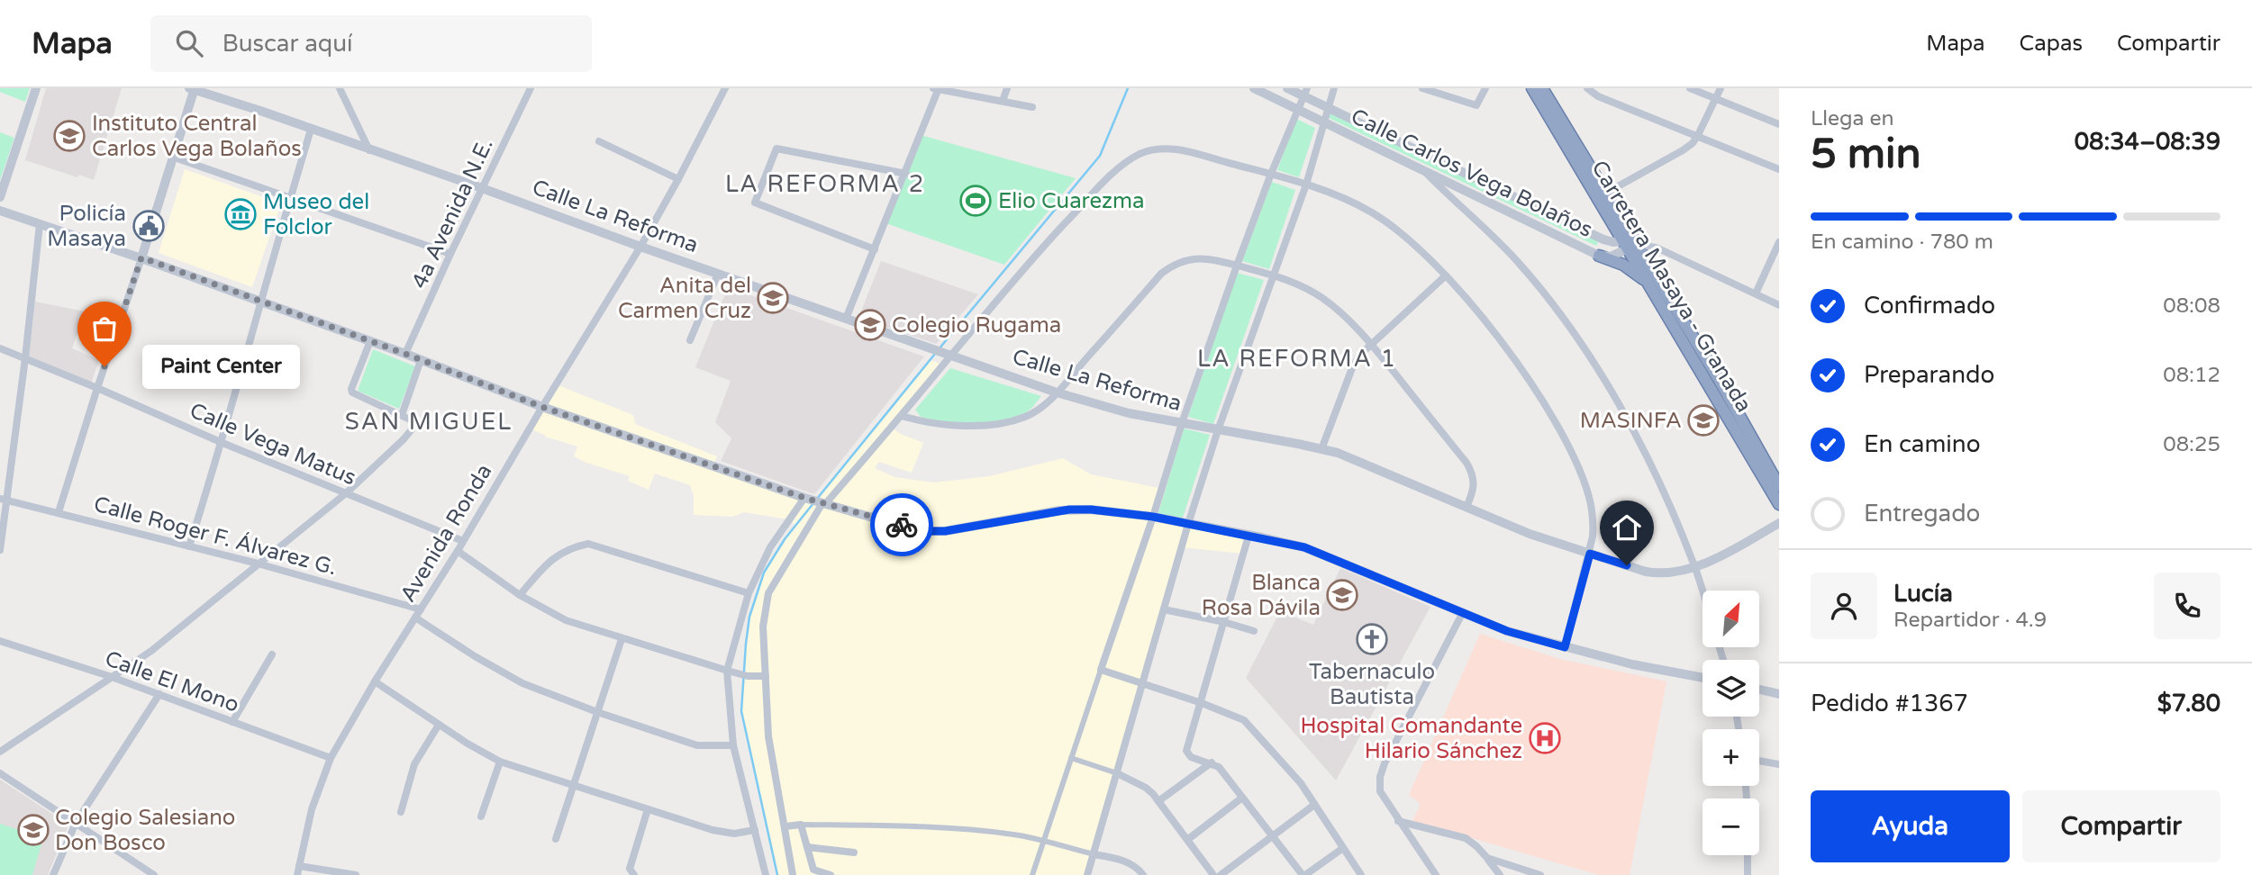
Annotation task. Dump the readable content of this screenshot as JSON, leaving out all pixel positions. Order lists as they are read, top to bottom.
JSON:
{
  "streets": {
    "highway": ["Carretera Masaya - Granada"],
    "street": [
      "Calle Carlos Vega Bolaños",
      "4a Avenida N.E.",
      "Calle La Reforma",
      "Calle Vega Matus",
      "Avenida Ronda",
      "Calle Roger F. Álvarez G.",
      "Calle El Mono"
    ]
  },
  "crossings": [
    ["Calle Carlos Vega Bolaños", "Carretera Masaya - Granada"],
    ["4a Avenida N.E.", "Calle La Reforma"],
    ["Calle La Reforma", "Avenida Ronda"],
    ["Calle Vega Matus", "Avenida Ronda"],
    ["Avenida Ronda", "Calle Roger F. Álvarez G."],
    ["Avenida Ronda", "Calle El Mono"]
  ],
  "districts": ["LA REFORMA 2", "LA REFORMA 1", "SAN MIGUEL"],
  "places": {
    "school or university": [
      "Instituto Central Carlos Vega Bolaños",
      "Anita del Carmen Cruz",
      "Colegio Rugama",
      "MASINFA",
      "Blanca Rosa Dávila",
      "Colegio Salesiano Don Bosco"
    ],
    "sports": ["Elio Cuarezma"],
    "museum": ["Museo del Folclor"],
    "public building": ["Policía Masaya"],
    "other": ["Paint Center"],
    "church": ["Tabernaculo Bautista"],
    "hospital": ["Hospital Comandante Hilario Sánchez"]
  },
  "north": "top right",
  "page": {
    "header": "Mapa",
    "search": "Buscar aquí",
    "nav": ["Mapa", "Capas", "Compartir"],
    "heading": ["5 min", "Llega en", "08:34–08:39"],
    "panel": [
      "Lucía",
      "Repartidor · 4.9",
      "Pedido #1367",
      "$7.80"
    ],
    "bar": "En camino · 780 m",
    "list": [
      ["Confirmado", "08:08"],
      ["Preparando", "08:12"],
      ["En camino", "08:25"],
      "Entregado"
    ],
    "bubble": "Paint Center",
    "map_buttons": ["+", "−"],
    "buttons": ["Ayuda", "Compartir"]
  }
}
